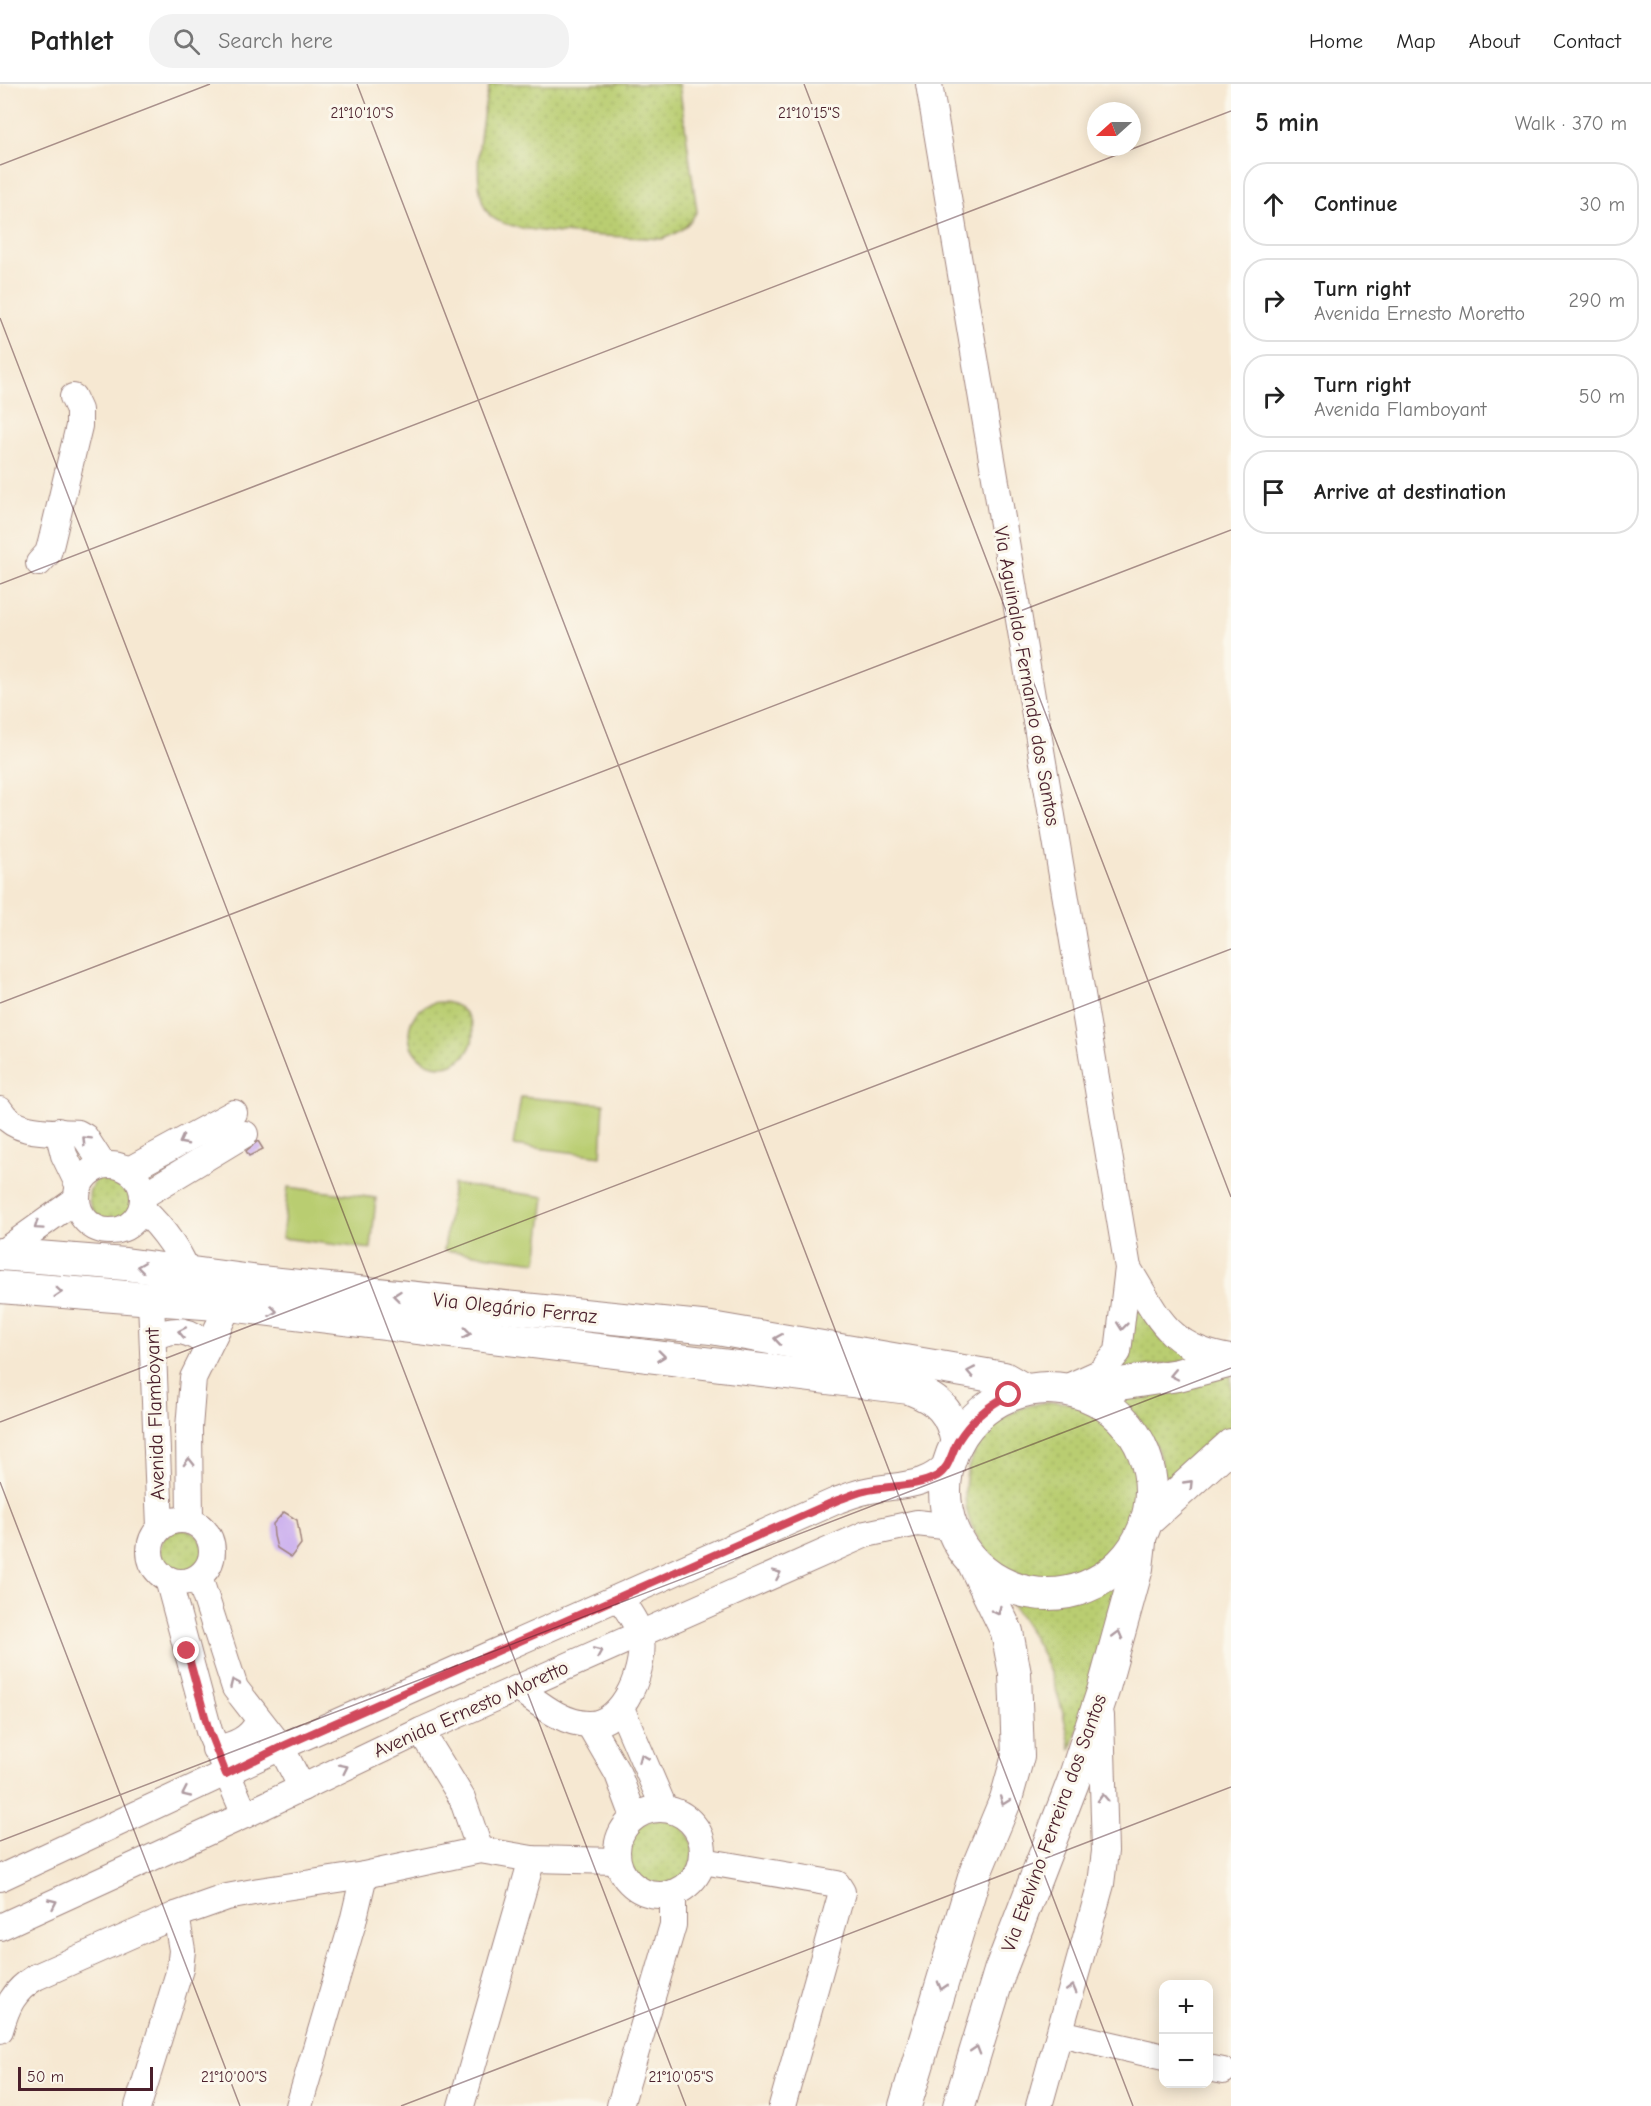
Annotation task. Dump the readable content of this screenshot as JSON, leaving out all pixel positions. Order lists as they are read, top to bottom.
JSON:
{
  "streets": {
    "main road": ["Via Olegário Ferraz", "Via Etelvino Ferreira dos Santos"],
    "street": ["Via Aguinaldo Fernando dos Santos", "Avenida Flamboyant", "Avenida Ernesto Moretto"]
  },
  "crossings": [
    ["Via Aguinaldo Fernando dos Santos", "Via Olegário Ferraz"],
    ["Via Aguinaldo Fernando dos Santos", "Avenida Ernesto Moretto"],
    ["Via Aguinaldo Fernando dos Santos", "Via Etelvino Ferreira dos Santos"],
    ["Via Olegário Ferraz", "Avenida Flamboyant"],
    ["Via Olegário Ferraz", "Avenida Ernesto Moretto"],
    ["Via Olegário Ferraz", "Via Etelvino Ferreira dos Santos"],
    ["Avenida Ernesto Moretto", "Via Etelvino Ferreira dos Santos"]
  ],
  "scale_bar": "50 m",
  "north": "left",
  "page": {
    "header": "Pathlet",
    "search": "Search here",
    "nav": [
      "Home",
      "Map",
      "About",
      "Contact"
    ],
    "heading": ["5 min", "Walk · 370 m"],
    "list": [
      ["Continue", "30 m"],
      ["Turn right", "Avenida Ernesto Moretto", "290 m"],
      ["Turn right", "Avenida Flamboyant", "50 m"],
      "Arrive at destination"
    ],
    "map_buttons": ["+", "−"],
    "scale": "50 m"
  },
  "coordinates": [
    "21°10'10\"S",
    "21°10'15\"S",
    "21°10'00\"S",
    "21°10'05\"S"
  ]
}
